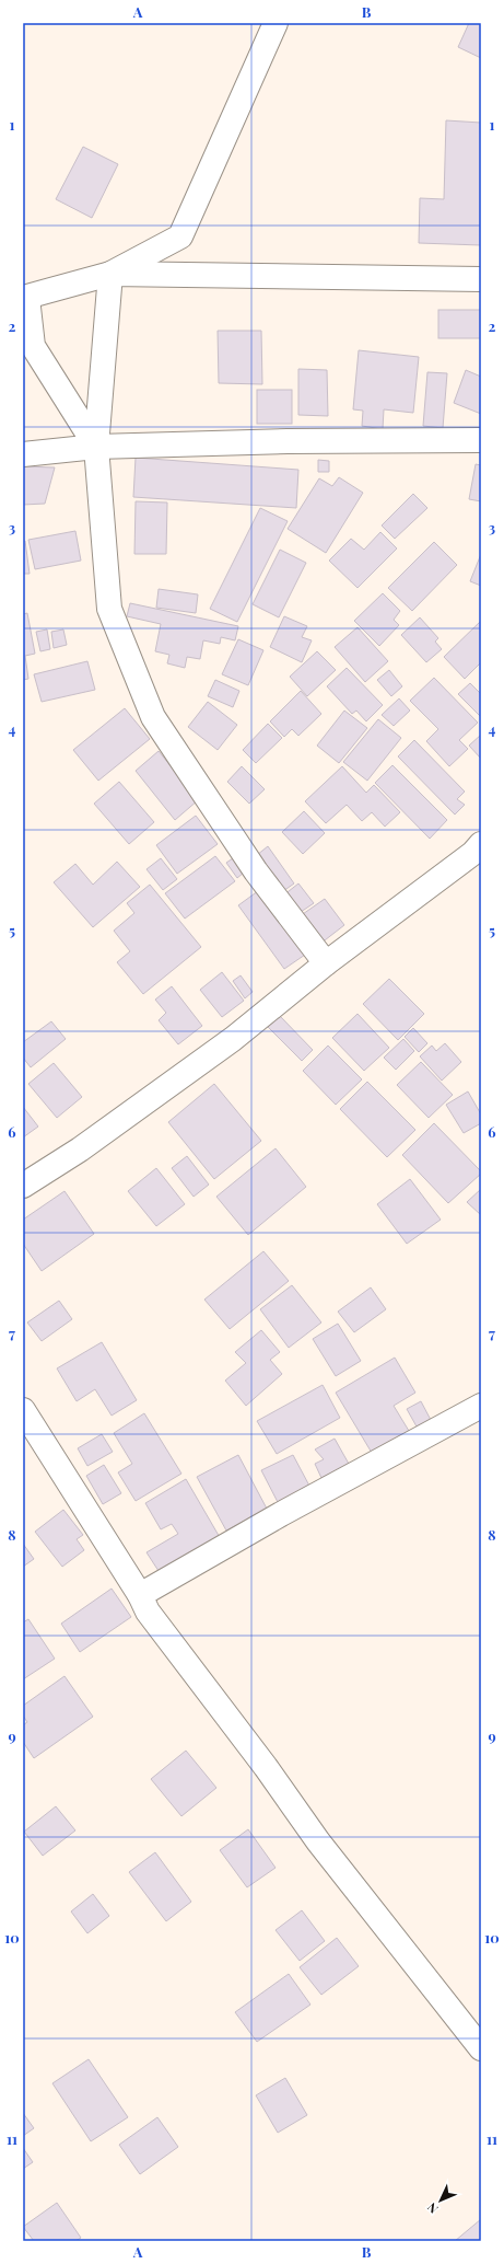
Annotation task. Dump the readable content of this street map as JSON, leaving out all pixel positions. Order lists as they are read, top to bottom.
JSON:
{
  "north": "bottom left",
  "grid": {
    "columns": ["A", "B"],
    "rows": [
      "1",
      "2",
      "3",
      "4",
      "5",
      "6",
      "7",
      "8",
      "9",
      "10",
      "11"
    ]
  }
}
